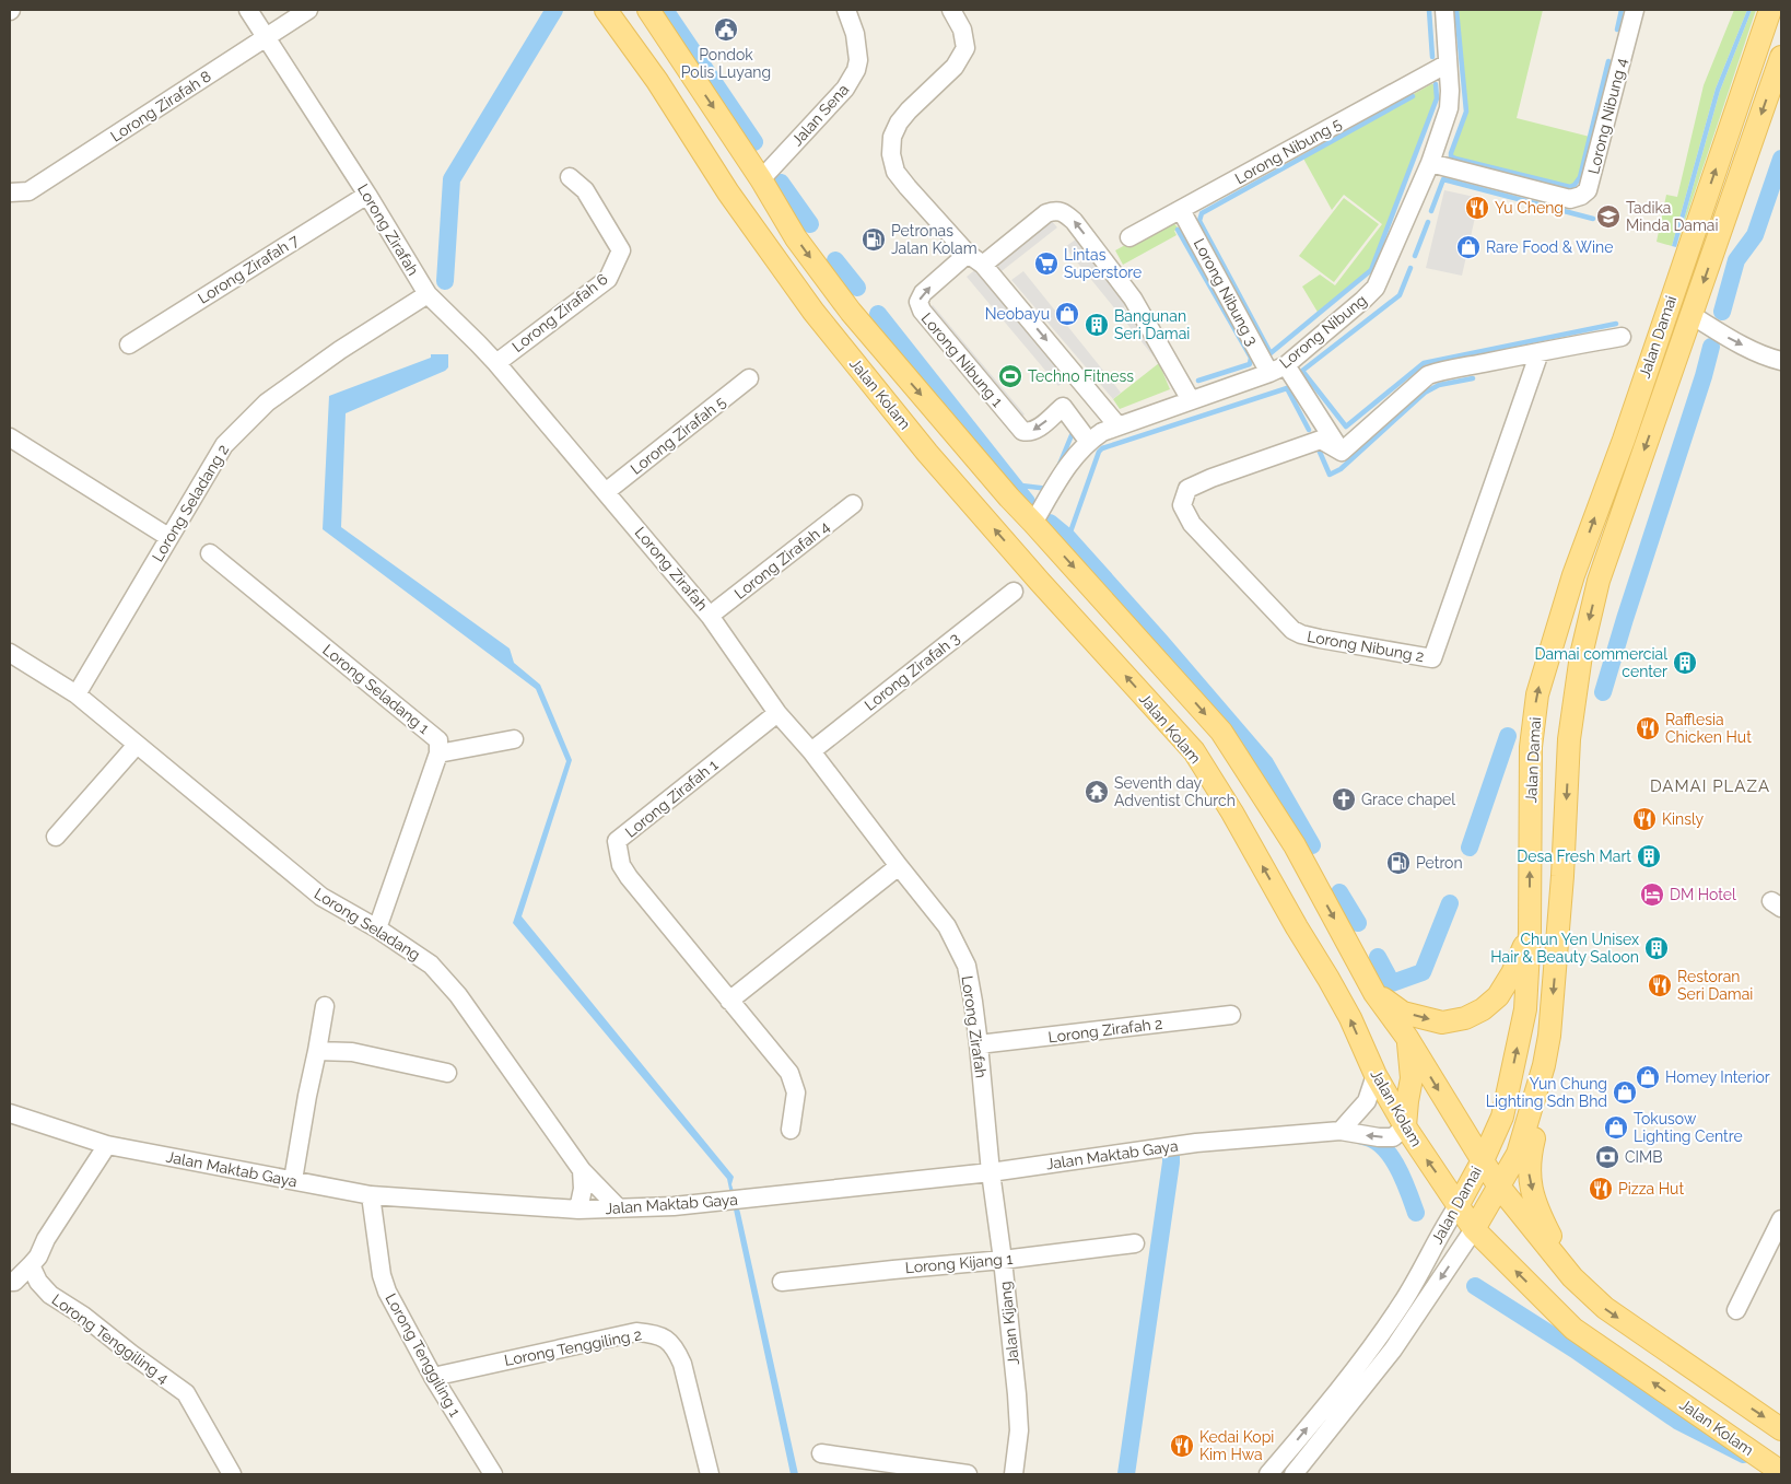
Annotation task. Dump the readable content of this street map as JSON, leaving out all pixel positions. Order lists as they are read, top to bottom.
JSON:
{
  "streets": {
    "main road": ["Jalan Damai", "Jalan Kolam"],
    "street": [
      "Lorong Zirafah 8",
      "Jalan Sena",
      "Lorong Nibung 4",
      "Lorong Nibung 5",
      "Lorong Zirafah",
      "Lorong Zirafah 7",
      "Lorong Nibung 3",
      "Lorong Zirafah 6",
      "Lorong Nibung",
      "Lorong Nibung 1",
      "Lorong Zirafah 5",
      "Lorong Seladang 2",
      "Lorong Zirafah 4",
      "Lorong Nibung 2",
      "Lorong Zirafah 3",
      "Lorong Seladang 1",
      "Lorong Zirafah 1",
      "Lorong Seladang",
      "Lorong Zirafah 2",
      "Jalan Maktab Gaya",
      "Lorong Kijang 1",
      "Jalan Kijang",
      "Lorong Tenggiling 4",
      "Lorong Tenggiling 2",
      "Lorong Tenggiling 1"
    ]
  },
  "crossings": [
    ["Lorong Zirafah 8", "Lorong Zirafah"],
    ["Jalan Sena", "Jalan Kolam"],
    ["Lorong Nibung 4", "Lorong Nibung"],
    ["Lorong Nibung 5", "Lorong Nibung 3"],
    ["Lorong Nibung 5", "Lorong Nibung"],
    ["Lorong Zirafah", "Lorong Zirafah 7"],
    ["Lorong Zirafah", "Lorong Zirafah 6"],
    ["Lorong Zirafah", "Lorong Zirafah 5"],
    ["Lorong Zirafah", "Lorong Seladang 2"],
    ["Lorong Zirafah", "Lorong Zirafah 4"],
    ["Lorong Zirafah", "Lorong Zirafah 3"],
    ["Lorong Zirafah", "Lorong Zirafah 1"],
    ["Lorong Zirafah", "Lorong Zirafah 2"],
    ["Lorong Zirafah", "Jalan Maktab Gaya"],
    ["Lorong Zirafah", "Jalan Kijang"],
    ["Lorong Nibung 3", "Lorong Nibung"],
    ["Lorong Nibung", "Jalan Kolam"],
    ["Jalan Damai", "Jalan Kolam"],
    ["Jalan Kolam", "Jalan Maktab Gaya"],
    ["Lorong Seladang 2", "Lorong Seladang"],
    ["Lorong Seladang", "Jalan Maktab Gaya"],
    ["Jalan Maktab Gaya", "Jalan Kijang"],
    ["Jalan Maktab Gaya", "Lorong Tenggiling 1"],
    ["Lorong Kijang 1", "Jalan Kijang"],
    ["Lorong Tenggiling 2", "Lorong Tenggiling 1"]
  ],
  "districts": ["DAMAI PLAZA"],
  "places": {
    "public building": ["Pondok Polis Luyang"],
    "restaurant": [
      "Yu Cheng",
      "Rafflesia Chicken Hut",
      "Kinsly",
      "Restoran Seri Damai",
      "Pizza Hut",
      "Kedai Kopi Kim Hwa"
    ],
    "school or university": ["Tadika Minda Damai"],
    "fuel station": ["Petronas Jalan Kolam", "Petron"],
    "shop": [
      "Rare Food & Wine",
      "Neobayu",
      "Homey Interior",
      "Yun Chung Lighting Sdn Bhd",
      "Tokusow Lighting Centre"
    ],
    "supermarket": ["Lintas Superstore"],
    "building": [
      "Bangunan Seri Damai",
      "Damai commercial center",
      "Desa Fresh Mart",
      "Chun Yen Unisex Hair & Beauty Saloon"
    ],
    "sports": ["Techno Fitness"],
    "temple": ["Seventh day Adventist Church"],
    "church": ["Grace chapel"],
    "hotel": ["DM Hotel"],
    "bank": ["CIMB"]
  }
}
